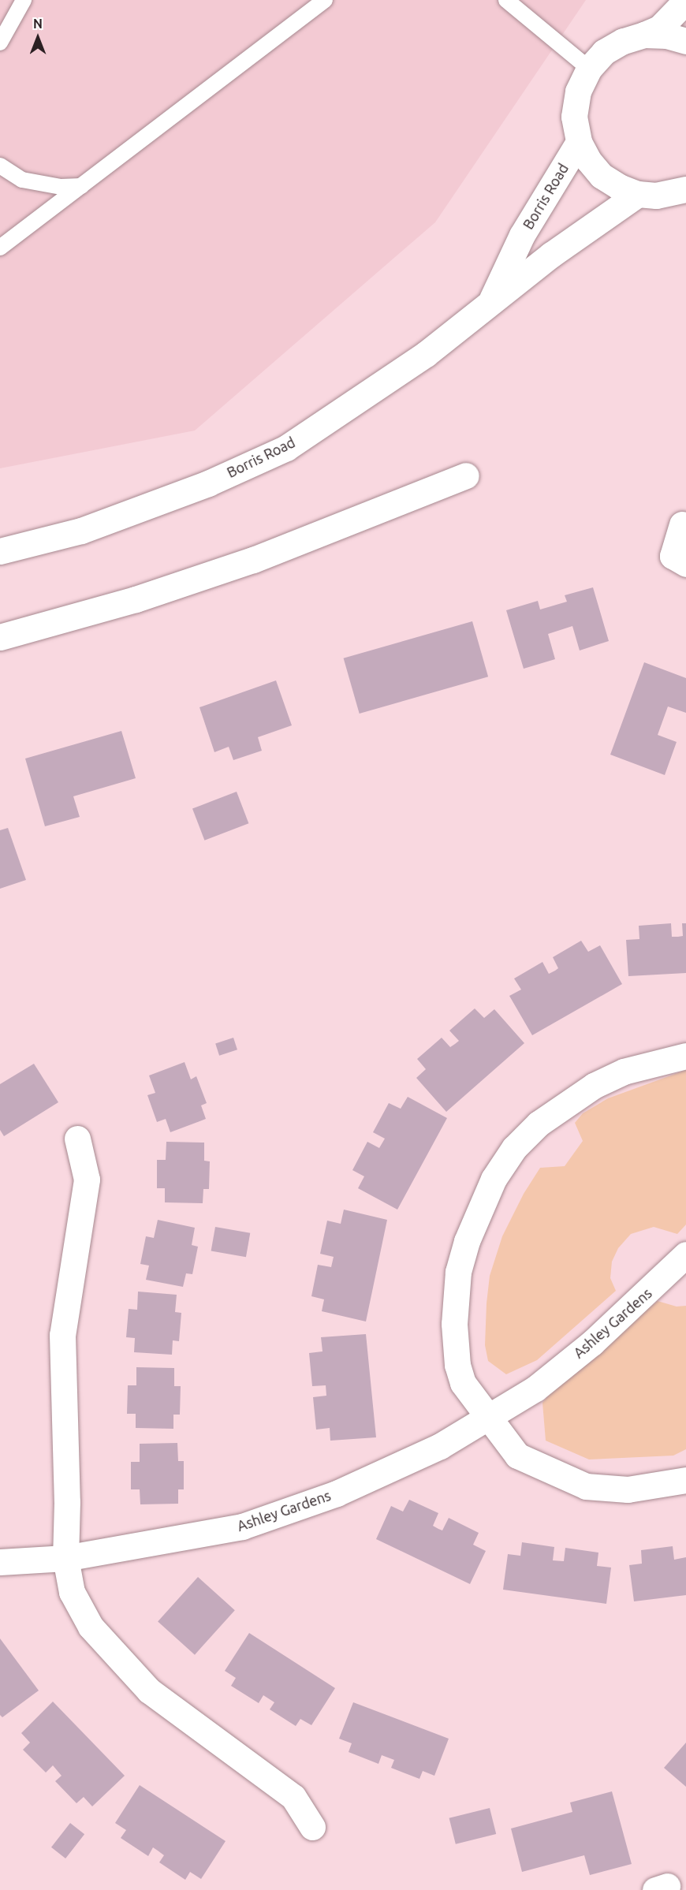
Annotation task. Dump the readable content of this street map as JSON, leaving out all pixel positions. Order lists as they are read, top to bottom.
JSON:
{
  "streets": {
    "street": ["Borris Road", "Ashley Gardens"]
  },
  "north": "top"
}
